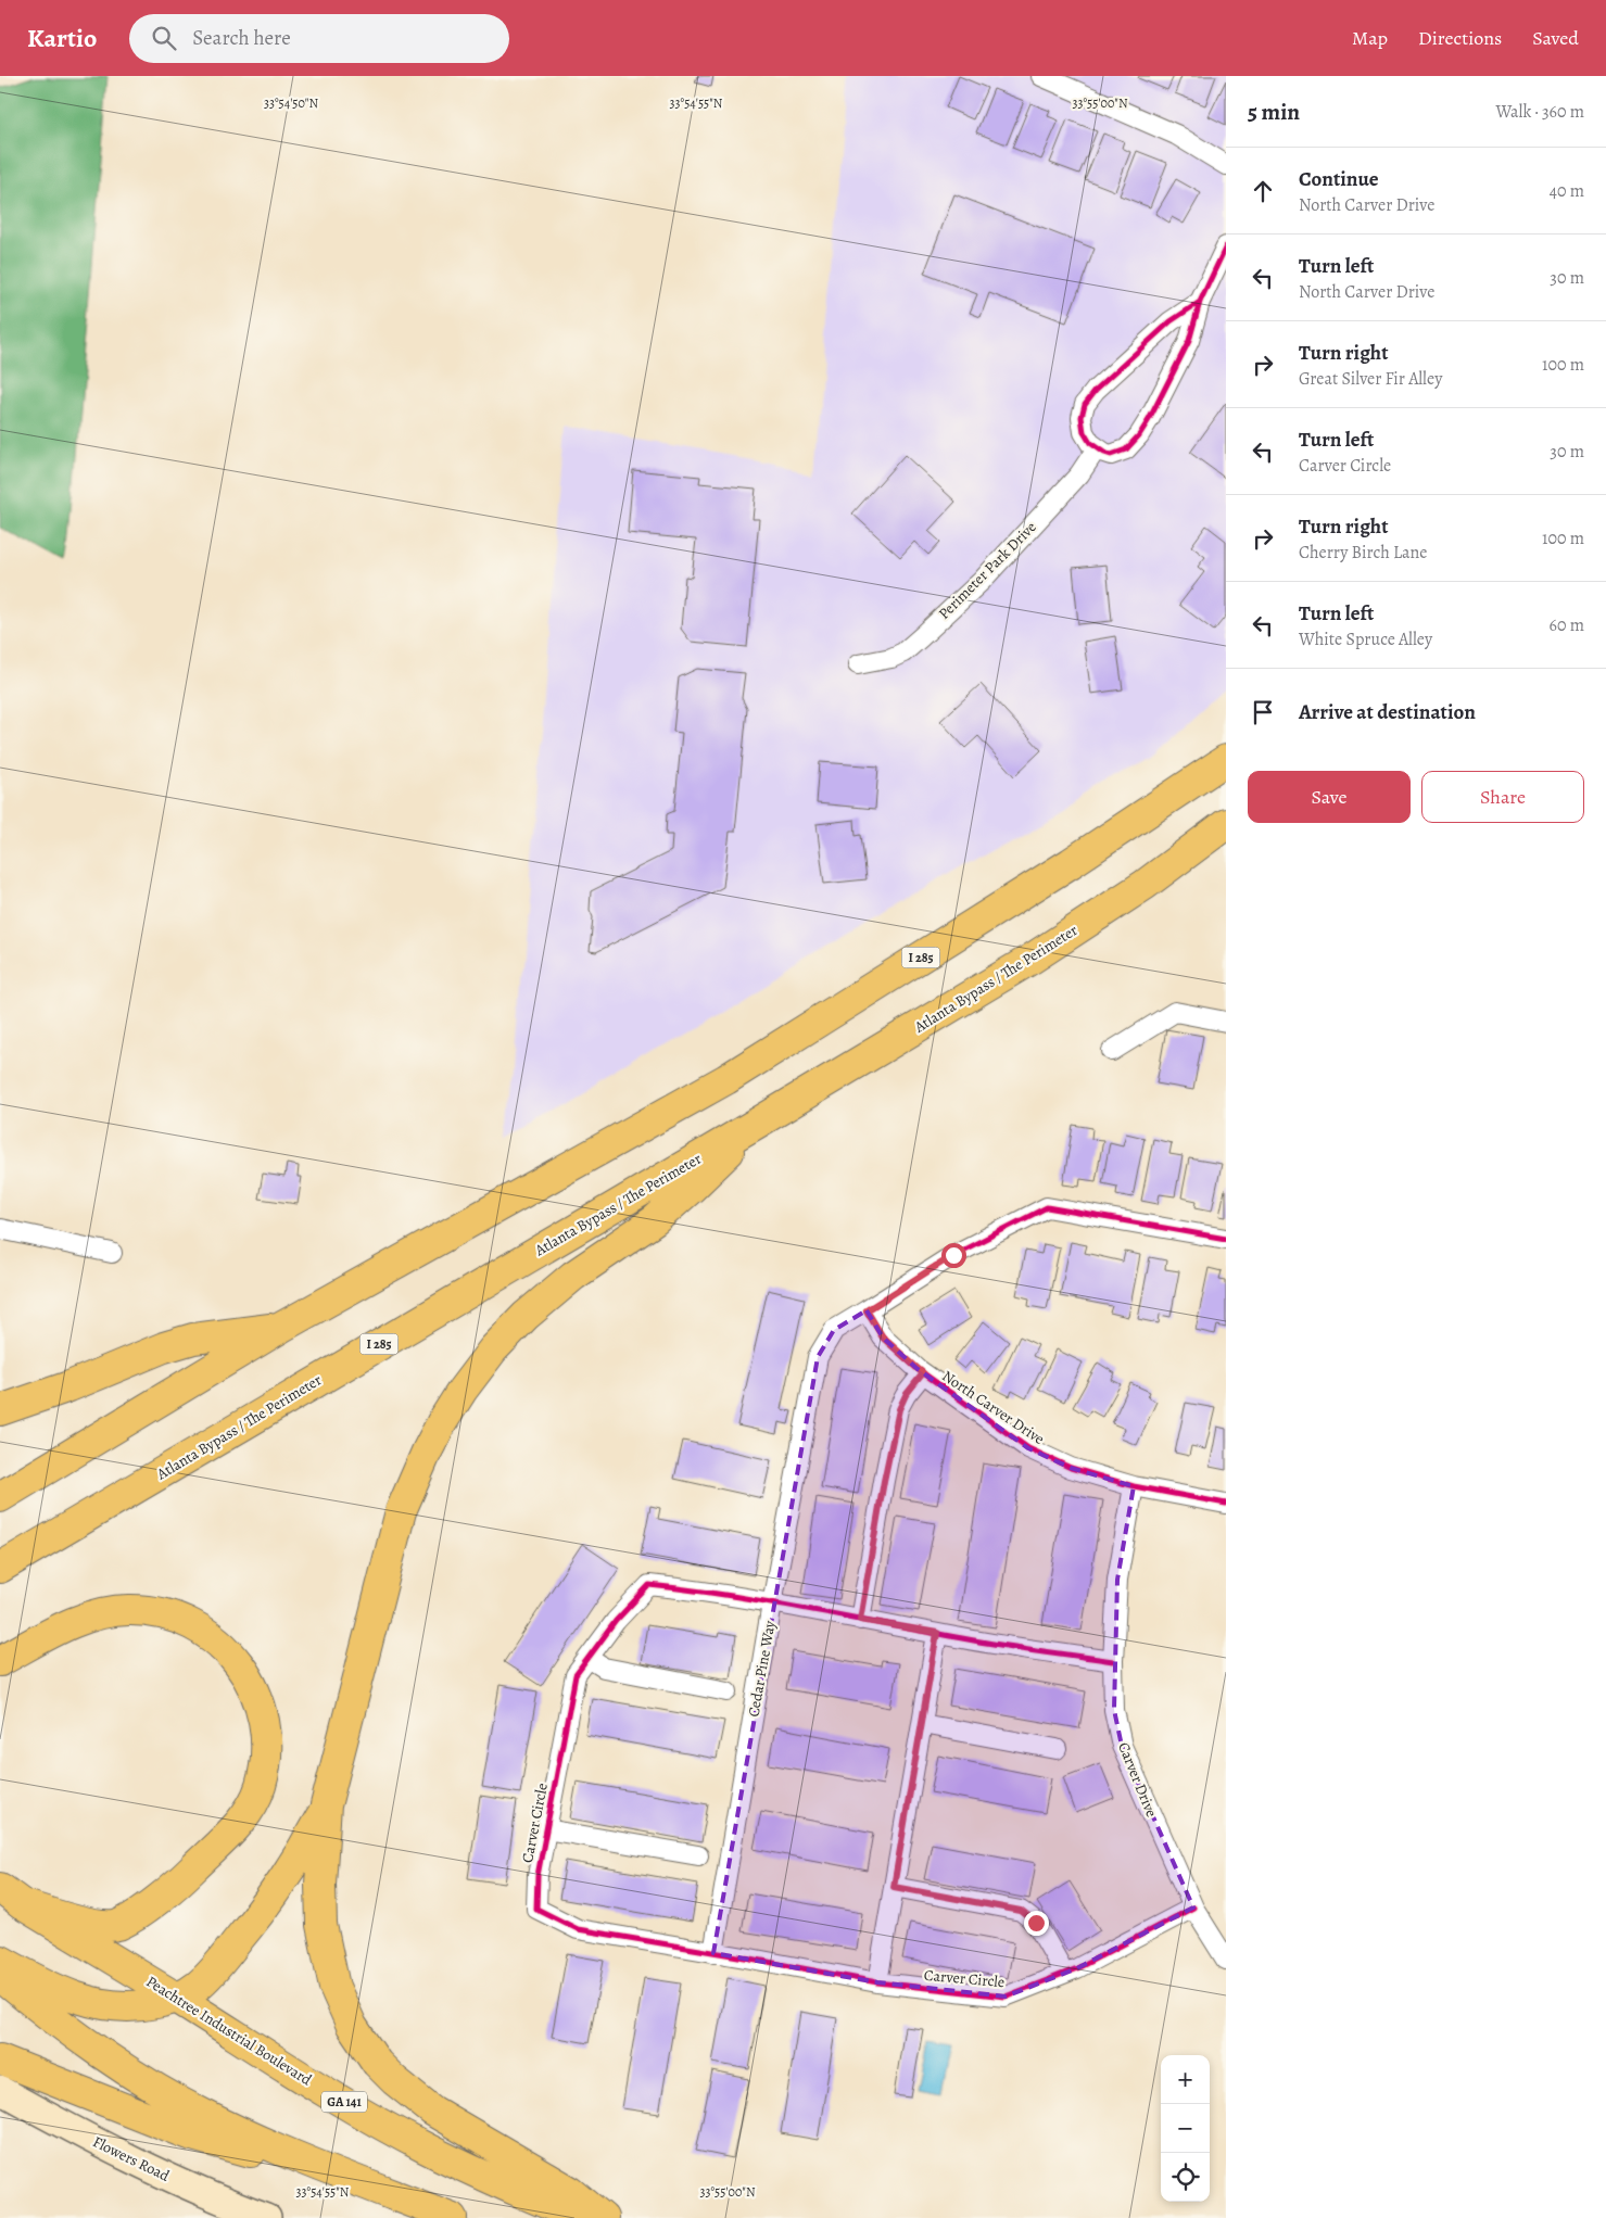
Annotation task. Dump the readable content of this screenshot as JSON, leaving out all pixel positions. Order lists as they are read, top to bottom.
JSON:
{
  "streets": {
    "highway": [
      "I 285",
      "Atlanta Bypass / The Perimeter",
      "Peachtree Industrial Boulevard",
      "GA 141"
    ],
    "main road": ["Flowers Road"],
    "street": [
      "Perimeter Park Drive",
      "North Carver Drive",
      "Cedar Pine Way",
      "Carver Drive",
      "Carver Circle"
    ]
  },
  "crossings": [
    ["North Carver Drive", "Cedar Pine Way"],
    ["North Carver Drive", "Carver Drive"],
    ["Cedar Pine Way", "Carver Circle"],
    ["Carver Drive", "Carver Circle"]
  ],
  "page": {
    "header": "Kartio",
    "search": "Search here",
    "nav": ["Map", "Directions", "Saved"],
    "heading": ["5 min", "Walk · 360 m"],
    "list": [
      ["Continue", "North Carver Drive", "40 m"],
      ["Turn left", "North Carver Drive", "30 m"],
      ["Turn right", "Great Silver Fir Alley", "100 m"],
      ["Turn left", "Carver Circle", "30 m"],
      ["Turn right", "Cherry Birch Lane", "100 m"],
      ["Turn left", "White Spruce Alley", "60 m"],
      "Arrive at destination"
    ],
    "buttons": ["Save", "Share"],
    "map_buttons": ["+", "−"]
  },
  "coordinates": ["33°54'50\"N", "33°54'55\"N", "33°55'00\"N"]
}
